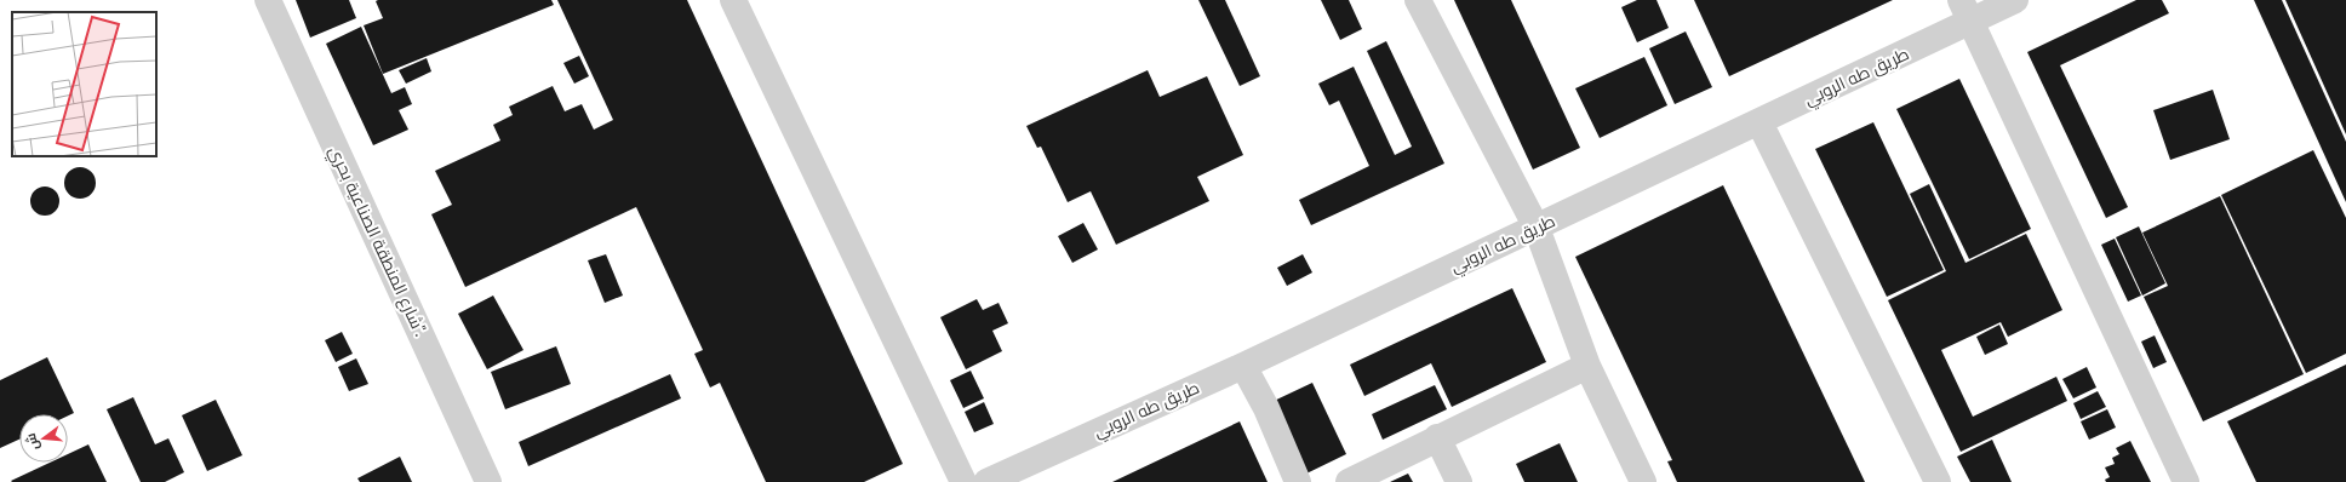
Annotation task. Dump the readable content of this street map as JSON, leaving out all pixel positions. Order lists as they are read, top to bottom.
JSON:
{
  "streets": {
    "street": ["طريق طه الروبي", "شارع المنطقة الصناعية بحري\"."]
  },
  "north": "left"
}
